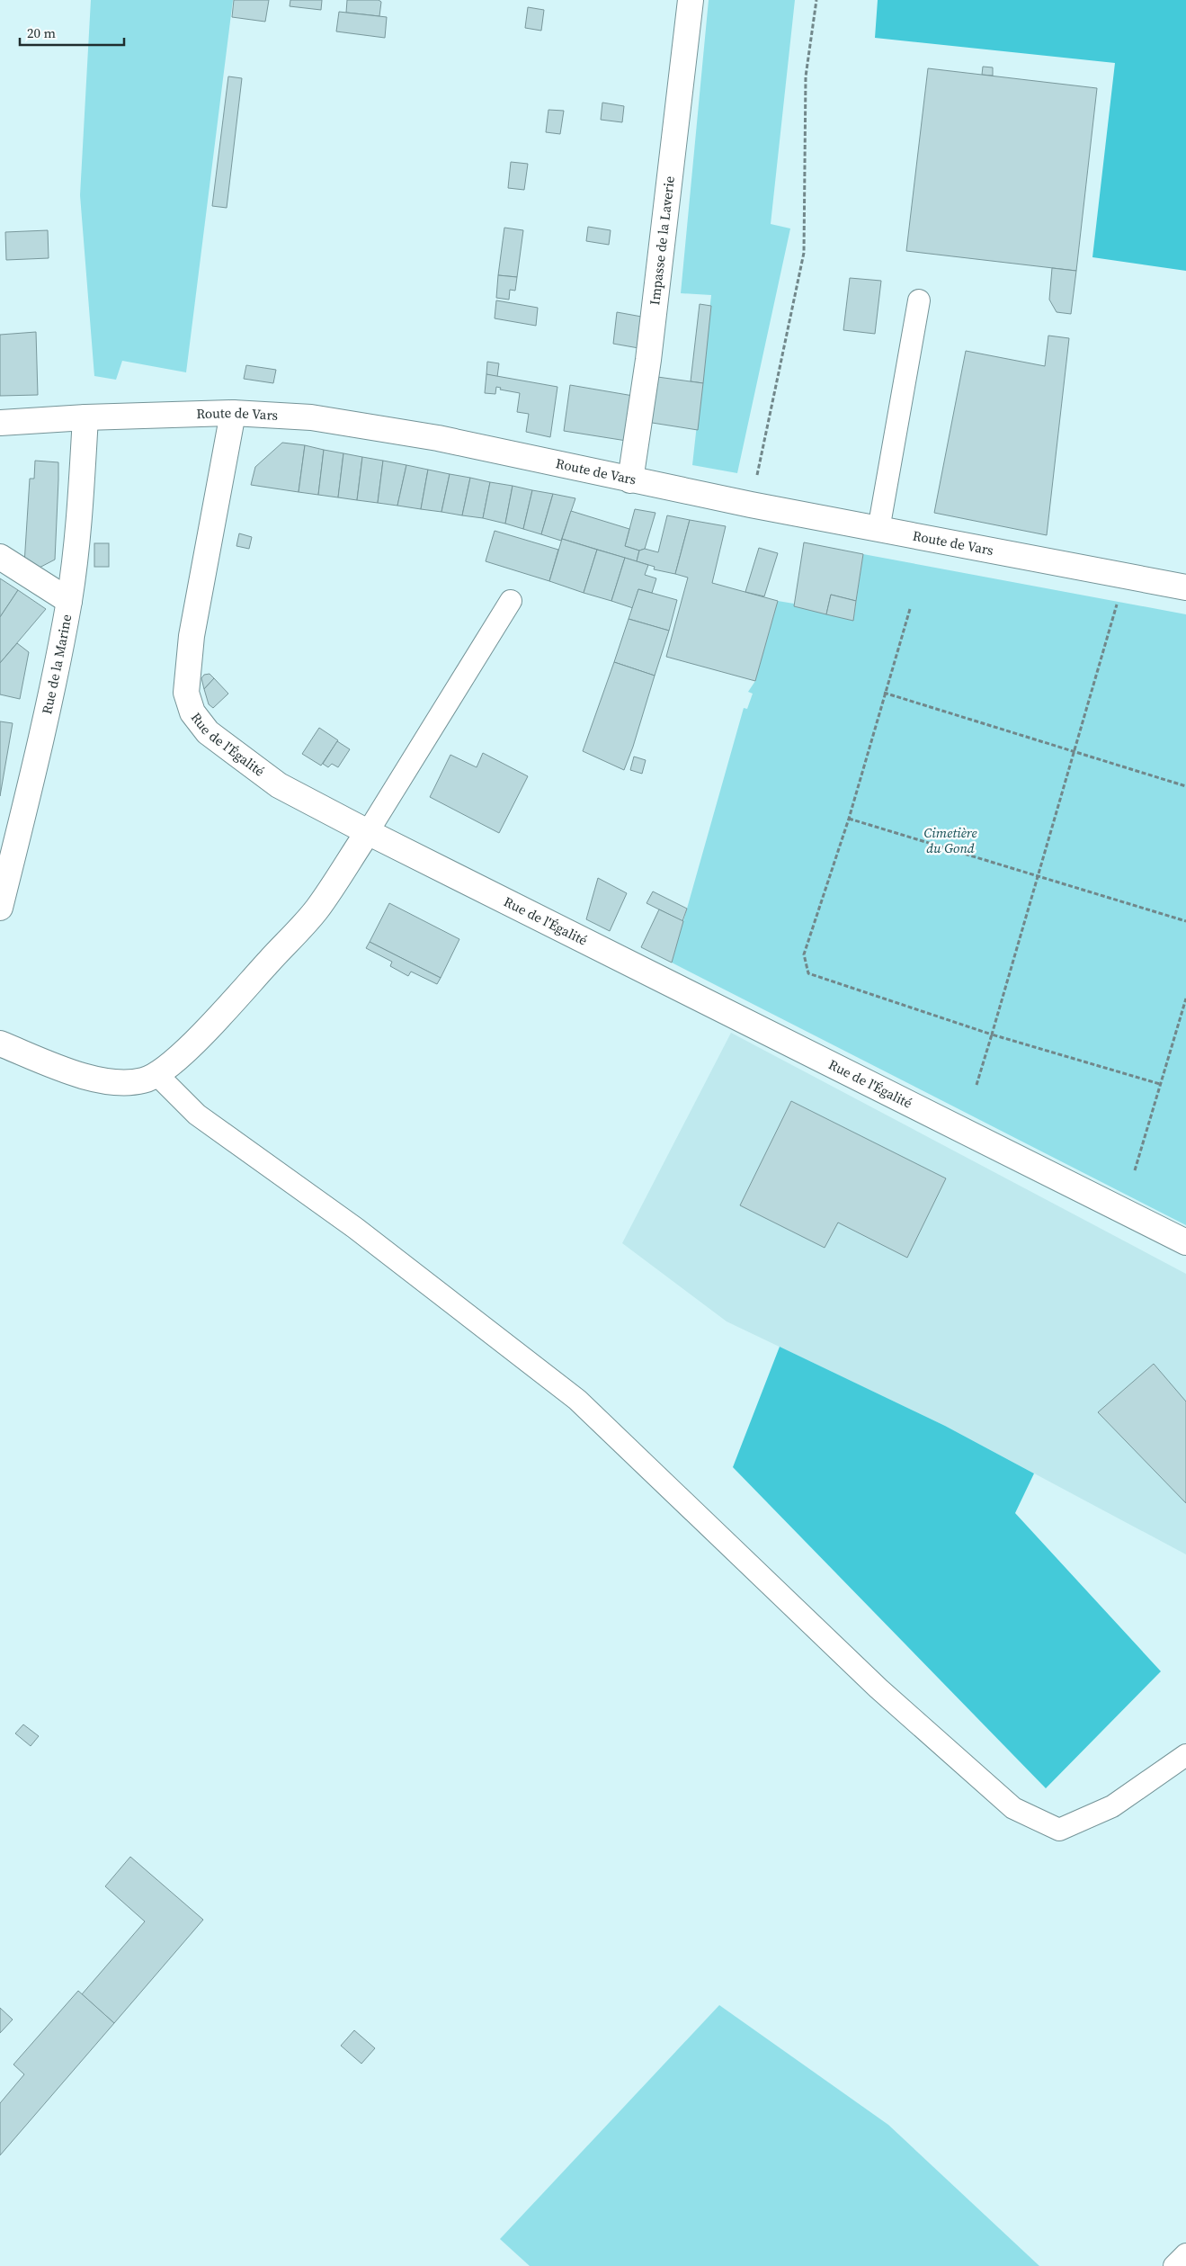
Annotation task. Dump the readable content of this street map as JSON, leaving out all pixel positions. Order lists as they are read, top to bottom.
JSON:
{
  "streets": {
    "street": [
      "Impasse de la Laverie",
      "Route de Vars",
      "Rue de la Marine",
      "Rue de l'Égalité"
    ]
  },
  "crossings": [
    ["Impasse de la Laverie", "Route de Vars"],
    ["Route de Vars", "Rue de la Marine"],
    ["Route de Vars", "Rue de l'Égalité"]
  ],
  "parks": ["Cimetière du Gond"],
  "scale_bar": "20 m"
}
